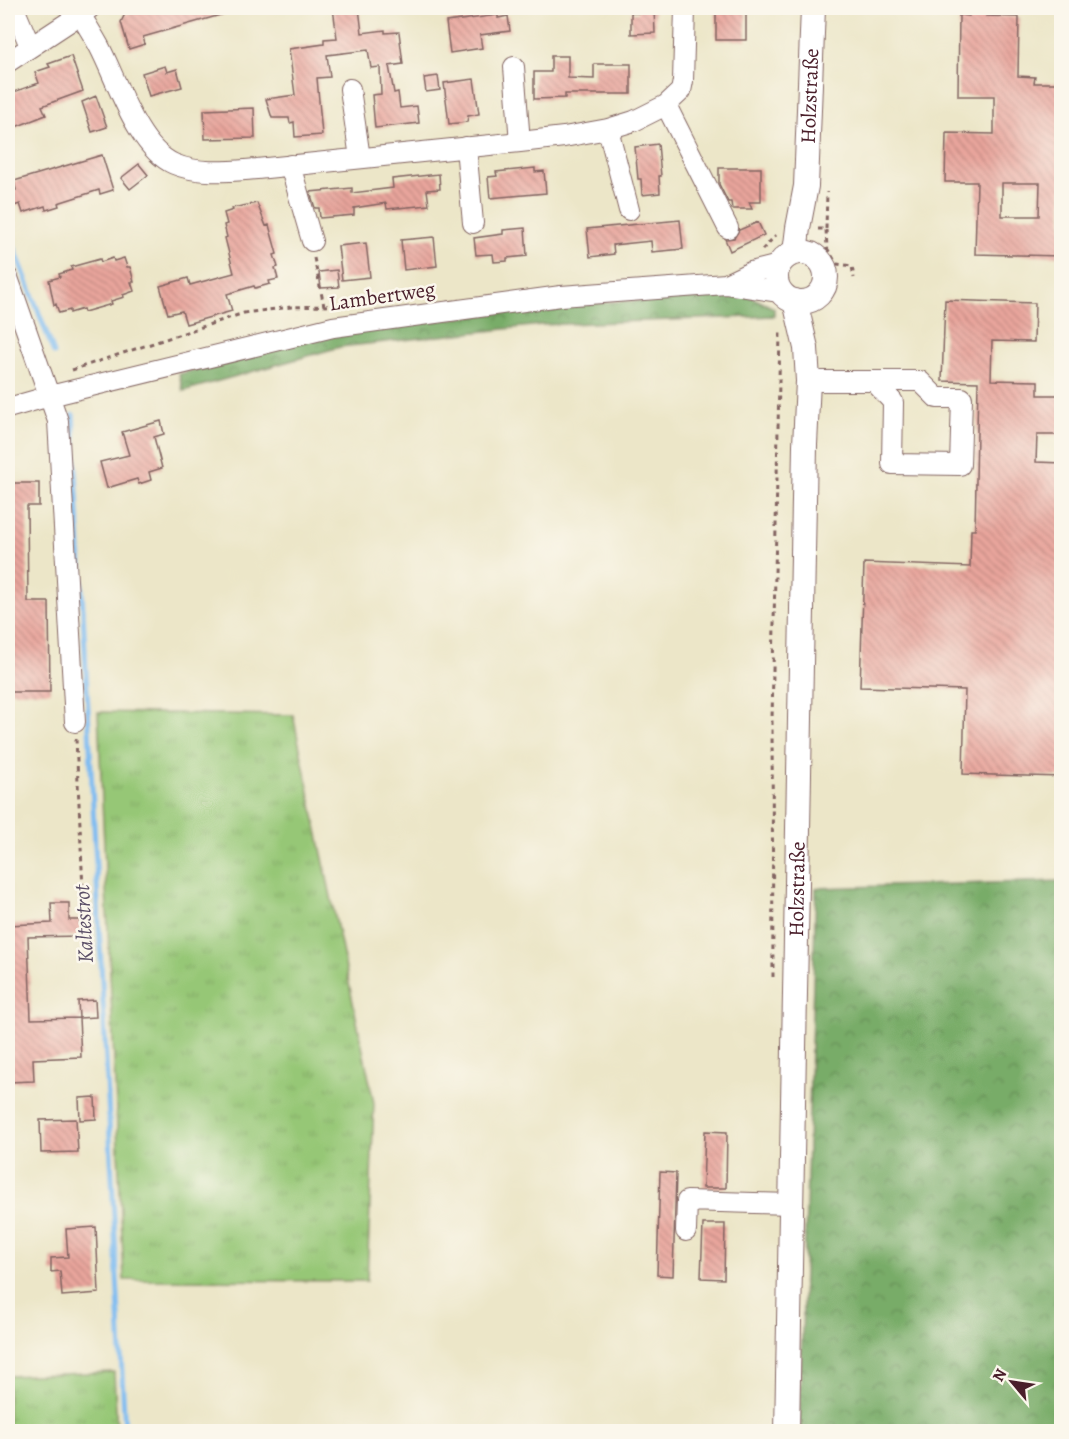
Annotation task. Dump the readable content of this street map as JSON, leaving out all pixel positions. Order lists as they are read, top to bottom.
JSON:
{
  "streets": {
    "main road": ["Holzstraße"],
    "street": ["Lambertweg"]
  },
  "crossings": [
    ["Holzstraße", "Lambertweg"]
  ],
  "water": ["Kaltestrot"],
  "north": "top left"
}
